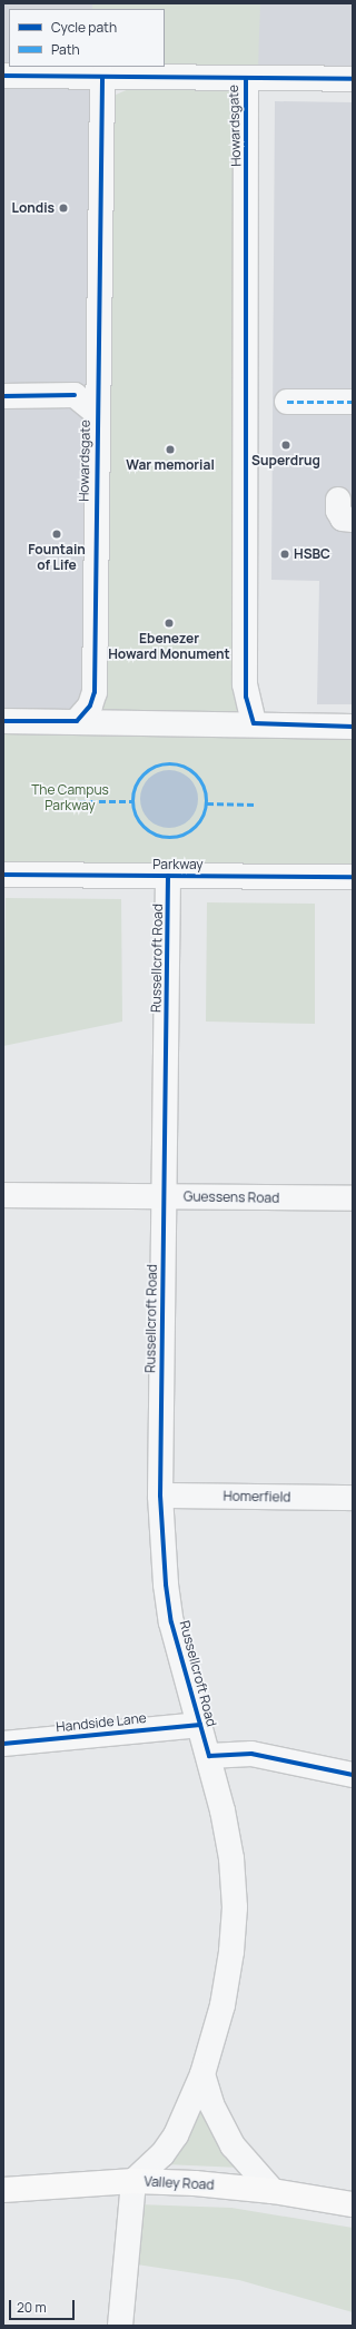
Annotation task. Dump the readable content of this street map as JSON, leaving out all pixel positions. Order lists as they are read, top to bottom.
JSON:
{
  "streets": {
    "main road": ["Valley Road"],
    "street": [
      "Howardsgate",
      "Parkway",
      "Russellcroft Road",
      "Guessens Road",
      "Homerfield",
      "Handside Lane"
    ]
  },
  "crossings": [
    ["Parkway", "Russellcroft Road"],
    ["Russellcroft Road", "Guessens Road"],
    ["Russellcroft Road", "Homerfield"],
    ["Russellcroft Road", "Handside Lane"],
    ["Russellcroft Road", "Valley Road"]
  ],
  "parks": ["The Campus Parkway"],
  "places": [
    "Londis",
    "Superdrug",
    "War memorial",
    "Fountain of Life",
    "HSBC",
    "Ebenezer Howard Monument"
  ],
  "legend": ["Cycle path", "Path"],
  "scale_bar": "20 m"
}
